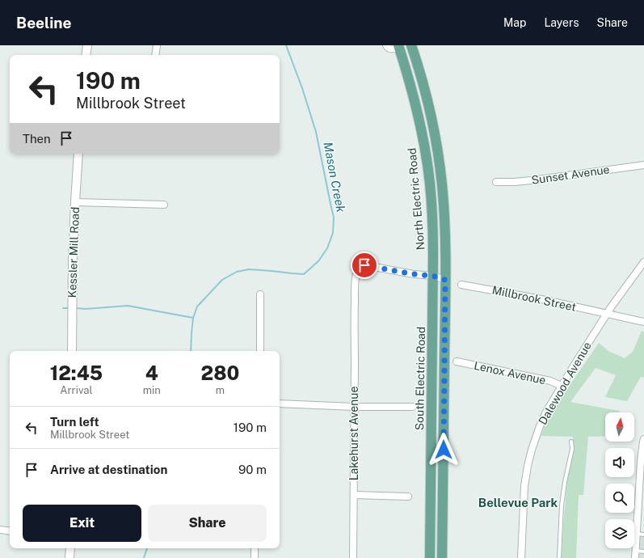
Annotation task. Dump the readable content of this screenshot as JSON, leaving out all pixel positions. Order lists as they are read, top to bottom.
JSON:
{
  "streets": {
    "main road": ["North Electric Road", "South Electric Road"],
    "street": [
      "Sunset Avenue",
      "Kessler Mill Road",
      "Millbrook Street",
      "Lenox Avenue",
      "Dalewood Avenue",
      "Lakehurst Avenue"
    ]
  },
  "crossings": [
    ["North Electric Road", "South Electric Road"],
    ["North Electric Road", "Lakehurst Avenue"],
    ["Millbrook Street", "Dalewood Avenue"],
    ["Lenox Avenue", "Dalewood Avenue"],
    ["South Electric Road", "Lakehurst Avenue"]
  ],
  "districts": ["Bellevue Park"],
  "water": ["Mason Creek"],
  "north": "top",
  "page": {
    "header": "Beeline",
    "nav": ["Map", "Layers", "Share"],
    "turn": ["190 m", "Millbrook Street"],
    "then": "Then",
    "eta": [
      "12:45",
      "Arrival",
      "4",
      "min",
      "280",
      "m"
    ],
    "list": [
      {
        "name": "Turn left",
        "note": "Millbrook Street",
        "value": "190 m"
      },
      {
        "name": "Arrive at destination",
        "value": "90 m"
      }
    ],
    "buttons": ["Exit", "Share"]
  }
}
